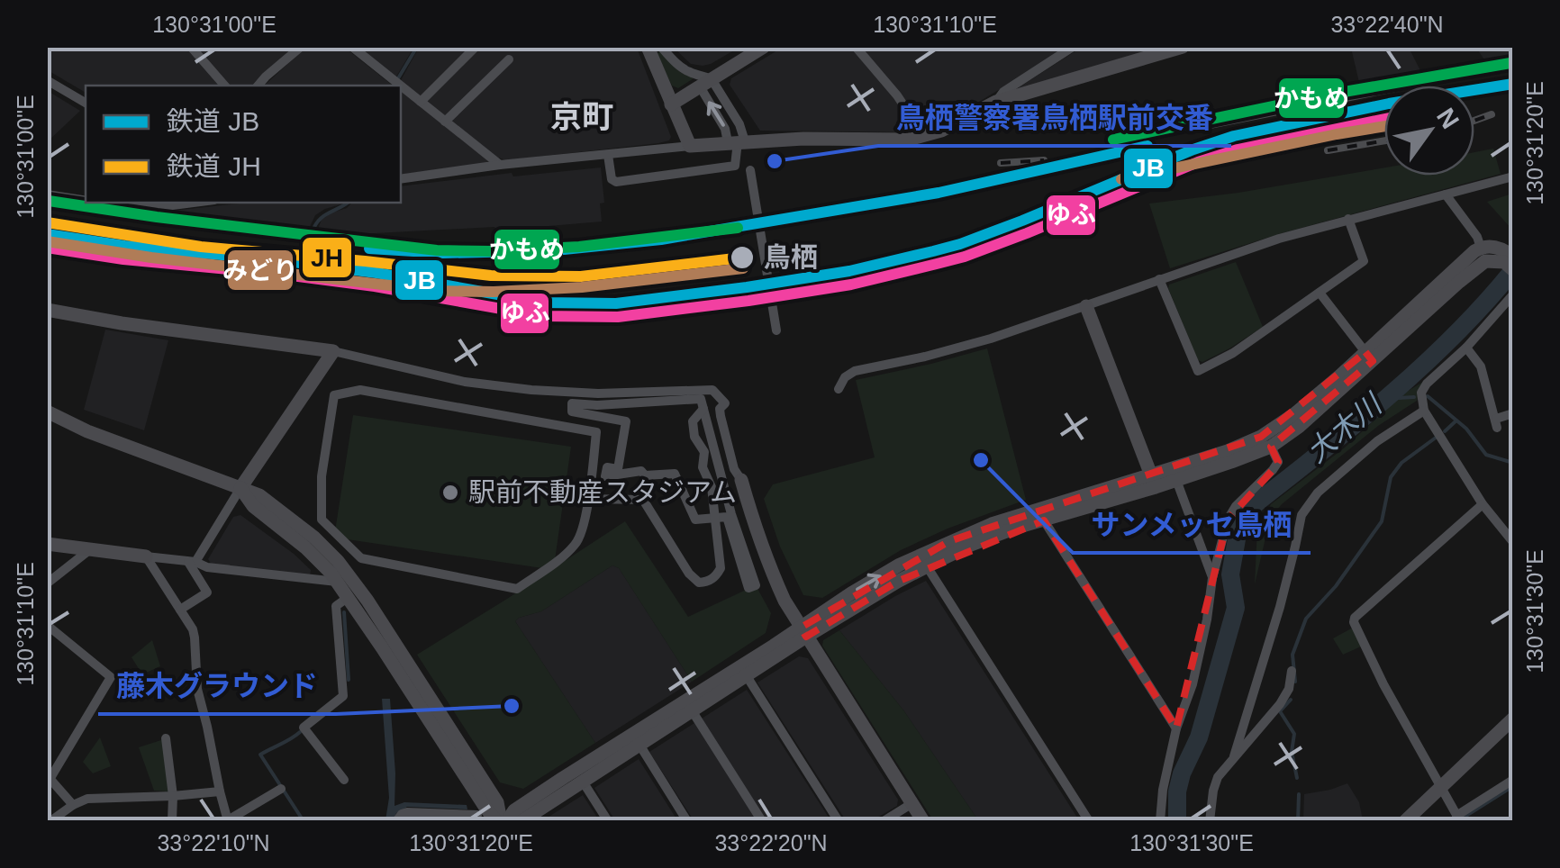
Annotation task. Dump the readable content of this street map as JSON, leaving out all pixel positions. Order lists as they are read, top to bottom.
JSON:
{
  "districts": ["京町"],
  "water": ["大木川"],
  "places": [
    "鳥栖警察署鳥栖駅前交番",
    "鳥栖",
    "サンメッセ鳥栖",
    "駅前不動産スタジアム",
    "藤木グラウンド"
  ],
  "lines": [
    "transit line かもめ",
    "rail line JB",
    "transit line ゆふ",
    "transit line みどり",
    "rail line JH"
  ],
  "legend": ["鉄道 JB", "鉄道 JH"],
  "north": "top right",
  "coordinates": [
    "130°31'00\"E",
    "130°31'10\"E",
    "33°22'40\"N",
    "130°31'20\"E",
    "130°31'30\"E",
    "33°22'10\"N",
    "33°22'20\"N"
  ]
}
